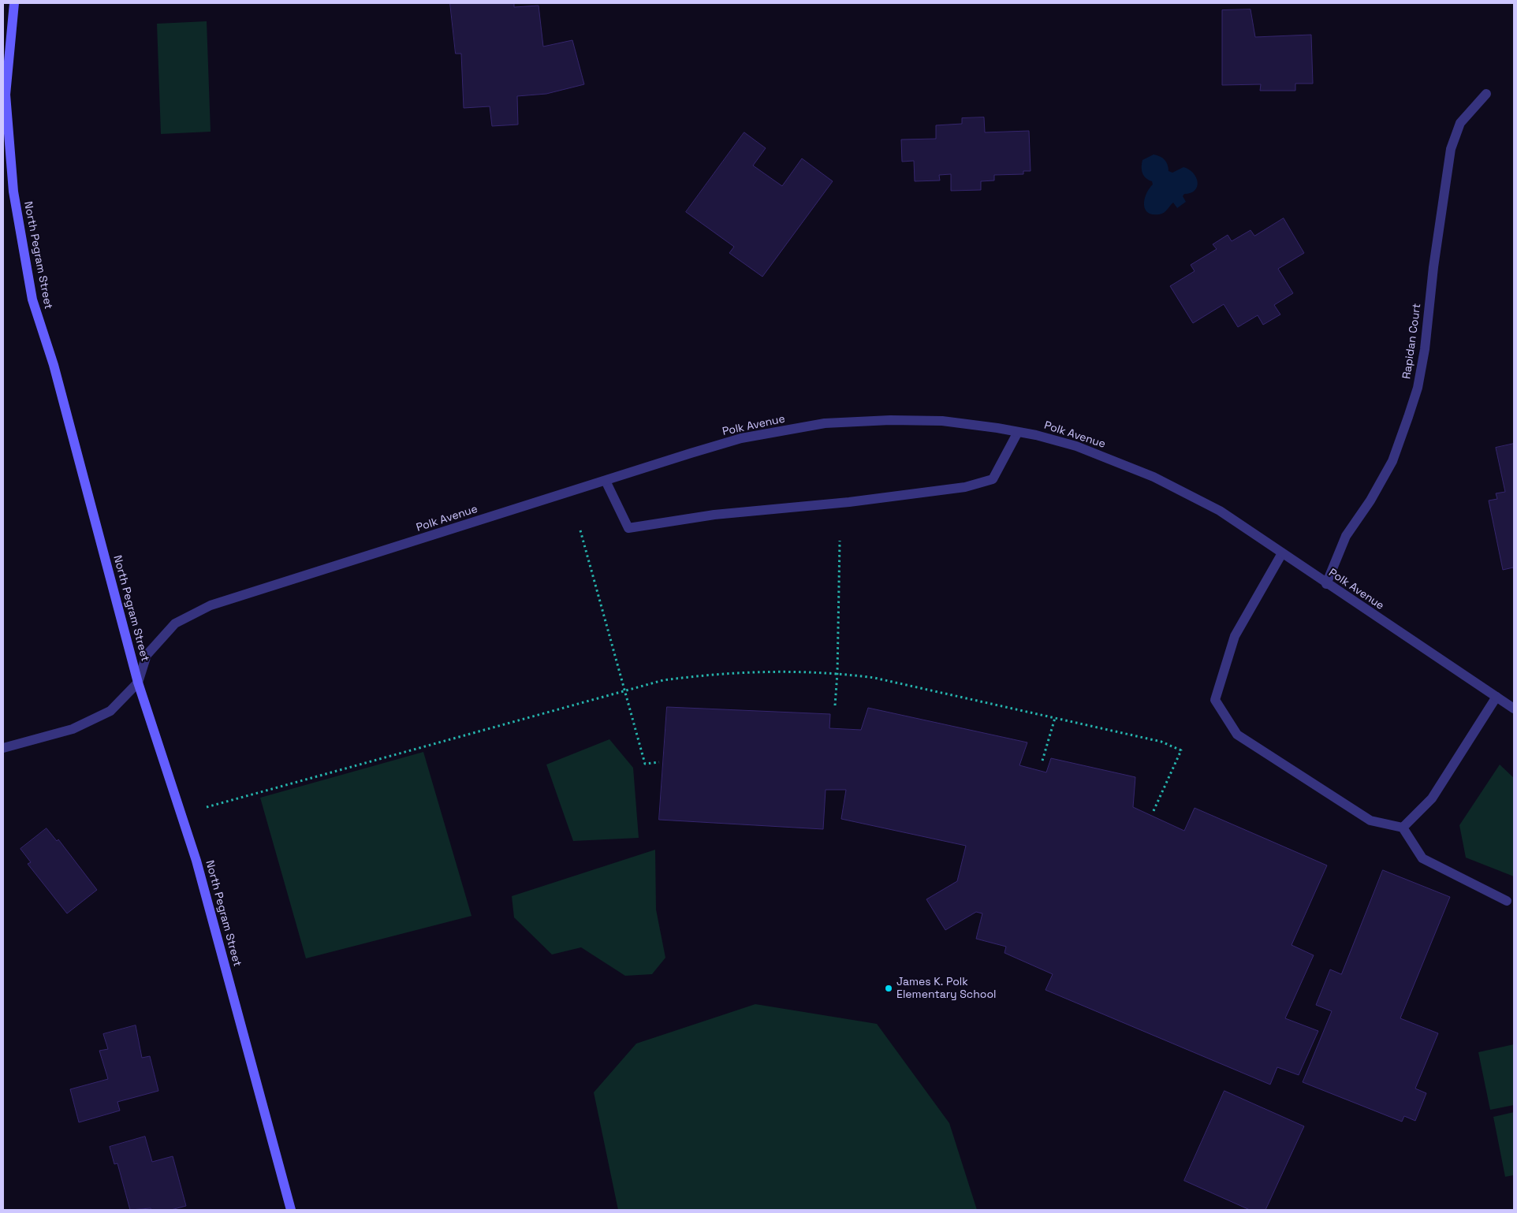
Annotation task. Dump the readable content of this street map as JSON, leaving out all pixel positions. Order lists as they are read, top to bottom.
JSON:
{
  "streets": {
    "street": ["North Pegram Street", "Rapidan Court", "Polk Avenue"]
  },
  "crossings": [
    ["North Pegram Street", "Polk Avenue"],
    ["Rapidan Court", "Polk Avenue"]
  ],
  "places": ["James K. Polk Elementary School"]
}
